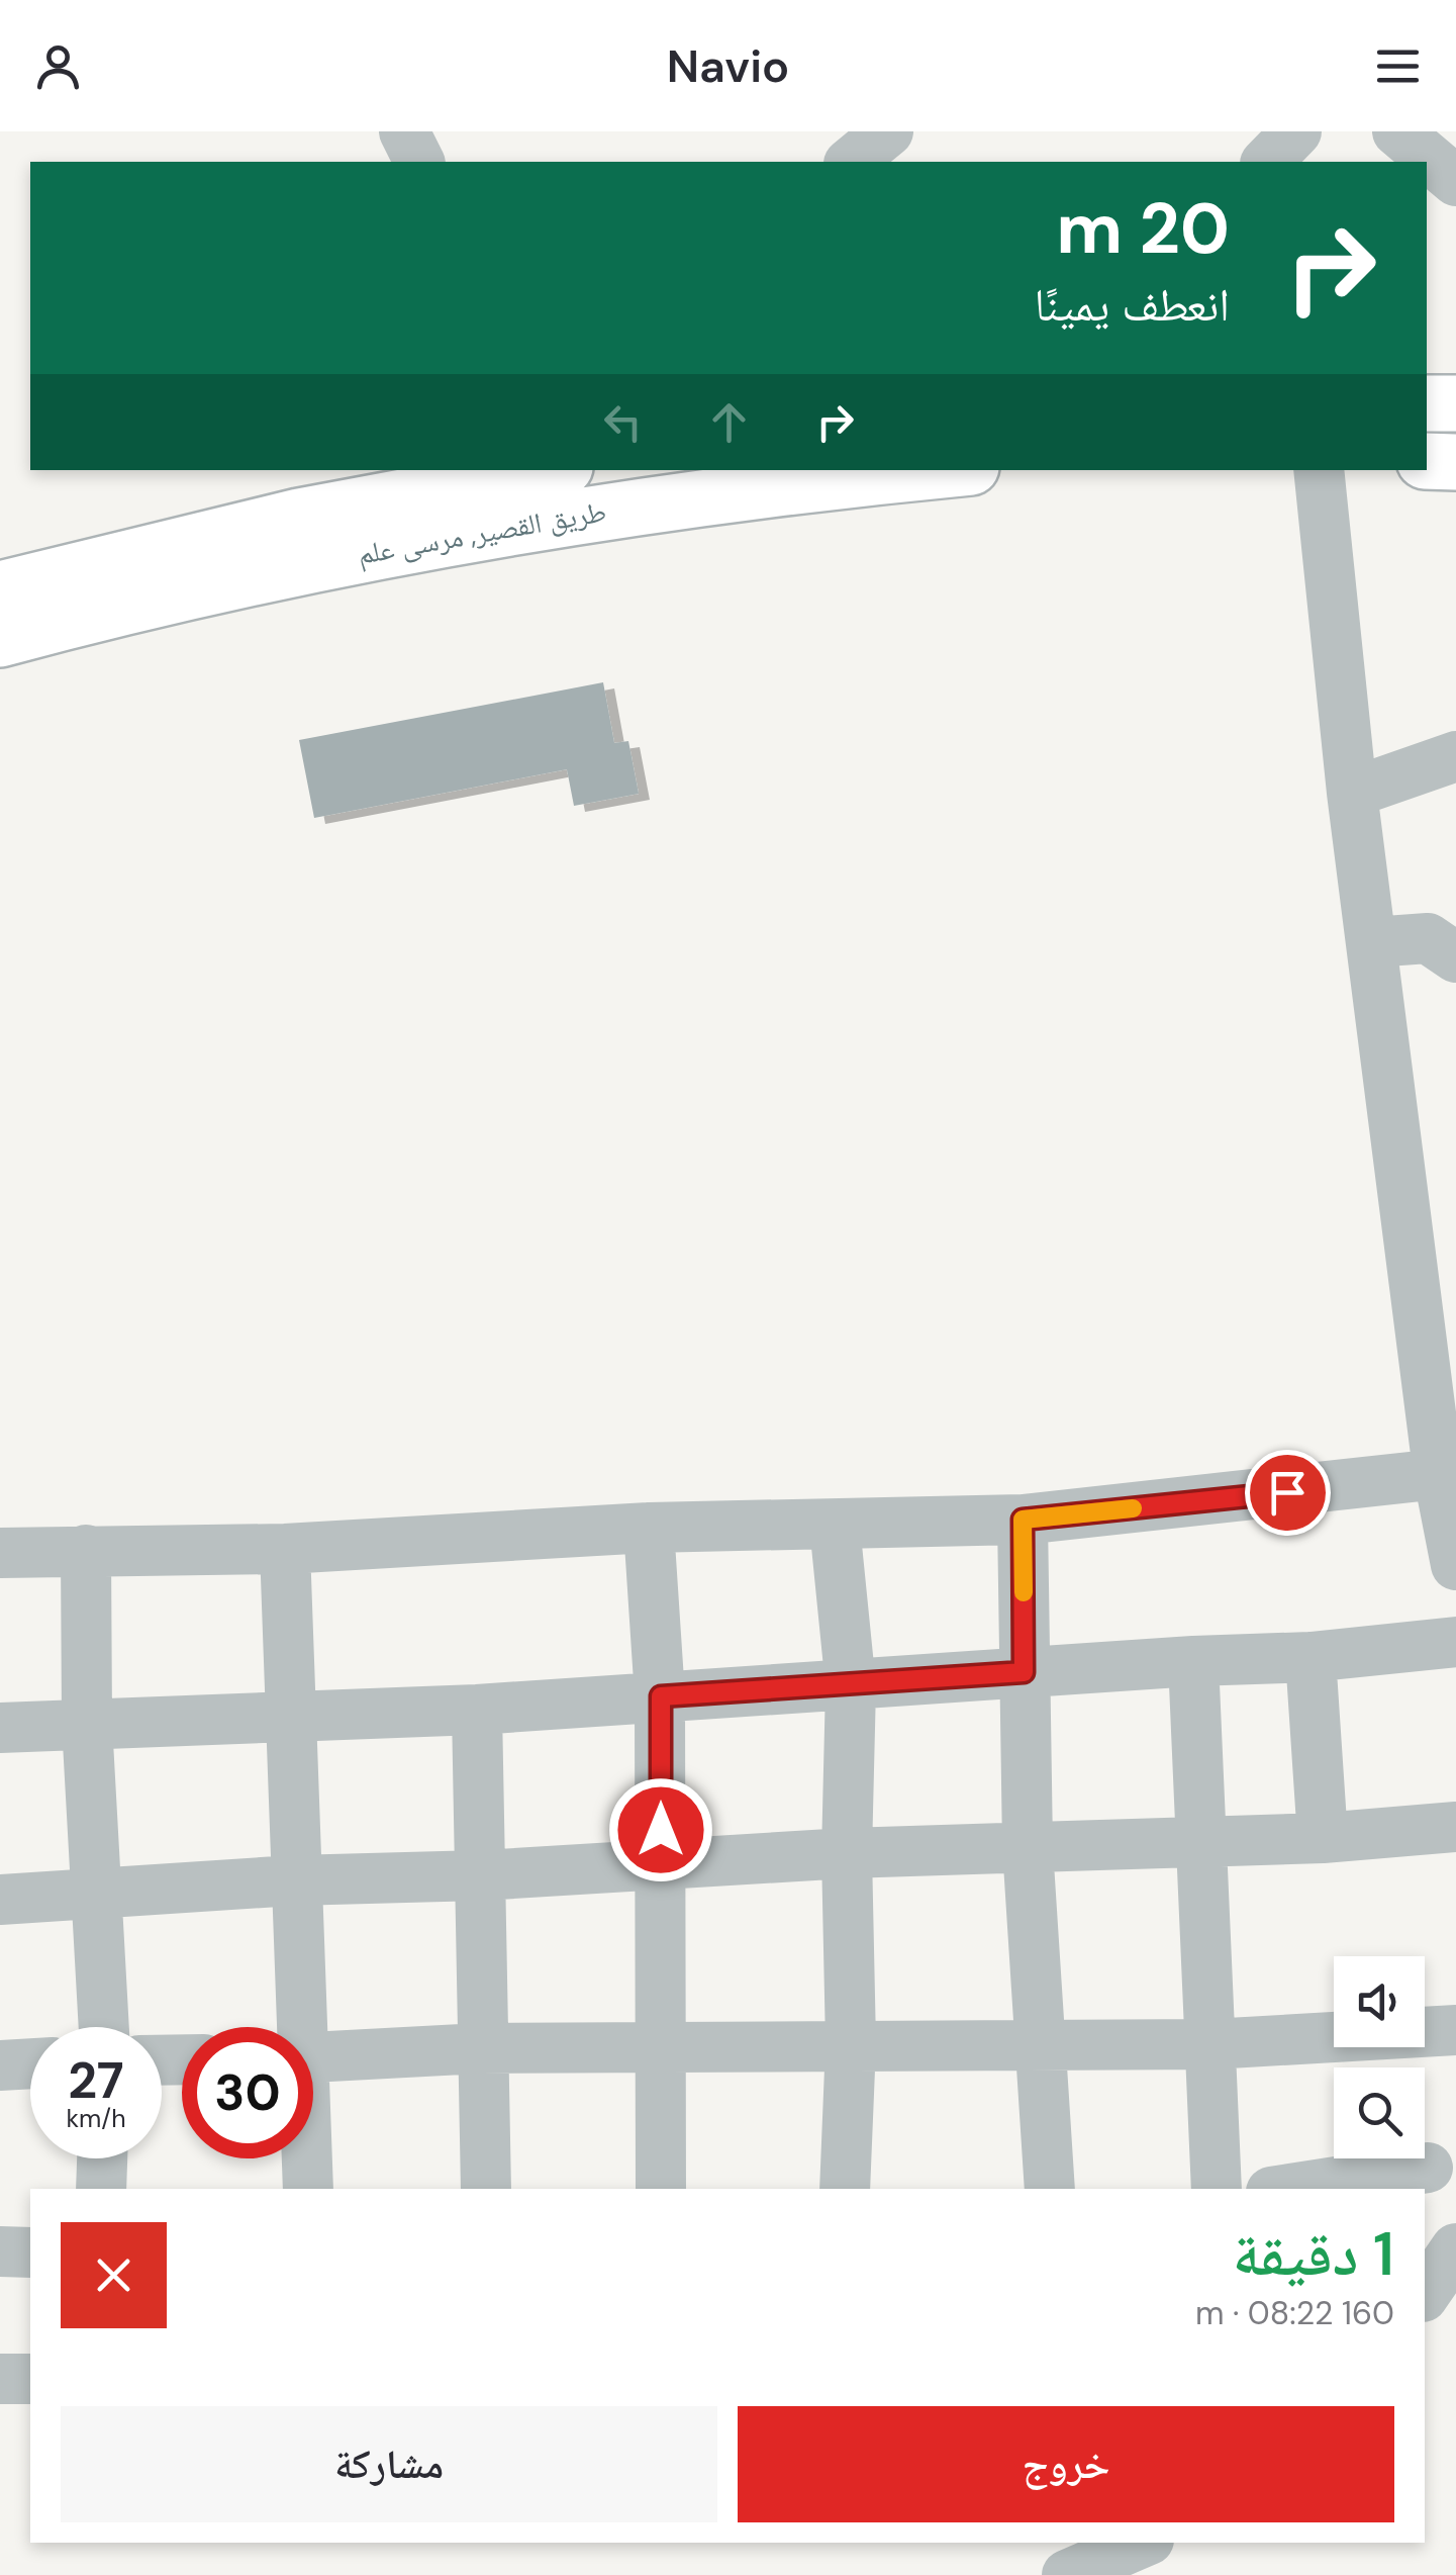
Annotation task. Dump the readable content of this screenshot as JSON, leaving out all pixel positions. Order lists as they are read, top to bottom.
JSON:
{
  "streets": {
    "main road": ["طريق القصير, مرسى علم"]
  },
  "page": {
    "header": "Navio",
    "turn": ["20 m", "انعطف يمينًا"],
    "speed": "27 km/h",
    "limit": "30",
    "heading": ["1 دقيقة", "160 m · 08:22"],
    "buttons": ["خروج", "مشاركة"]
  }
}
